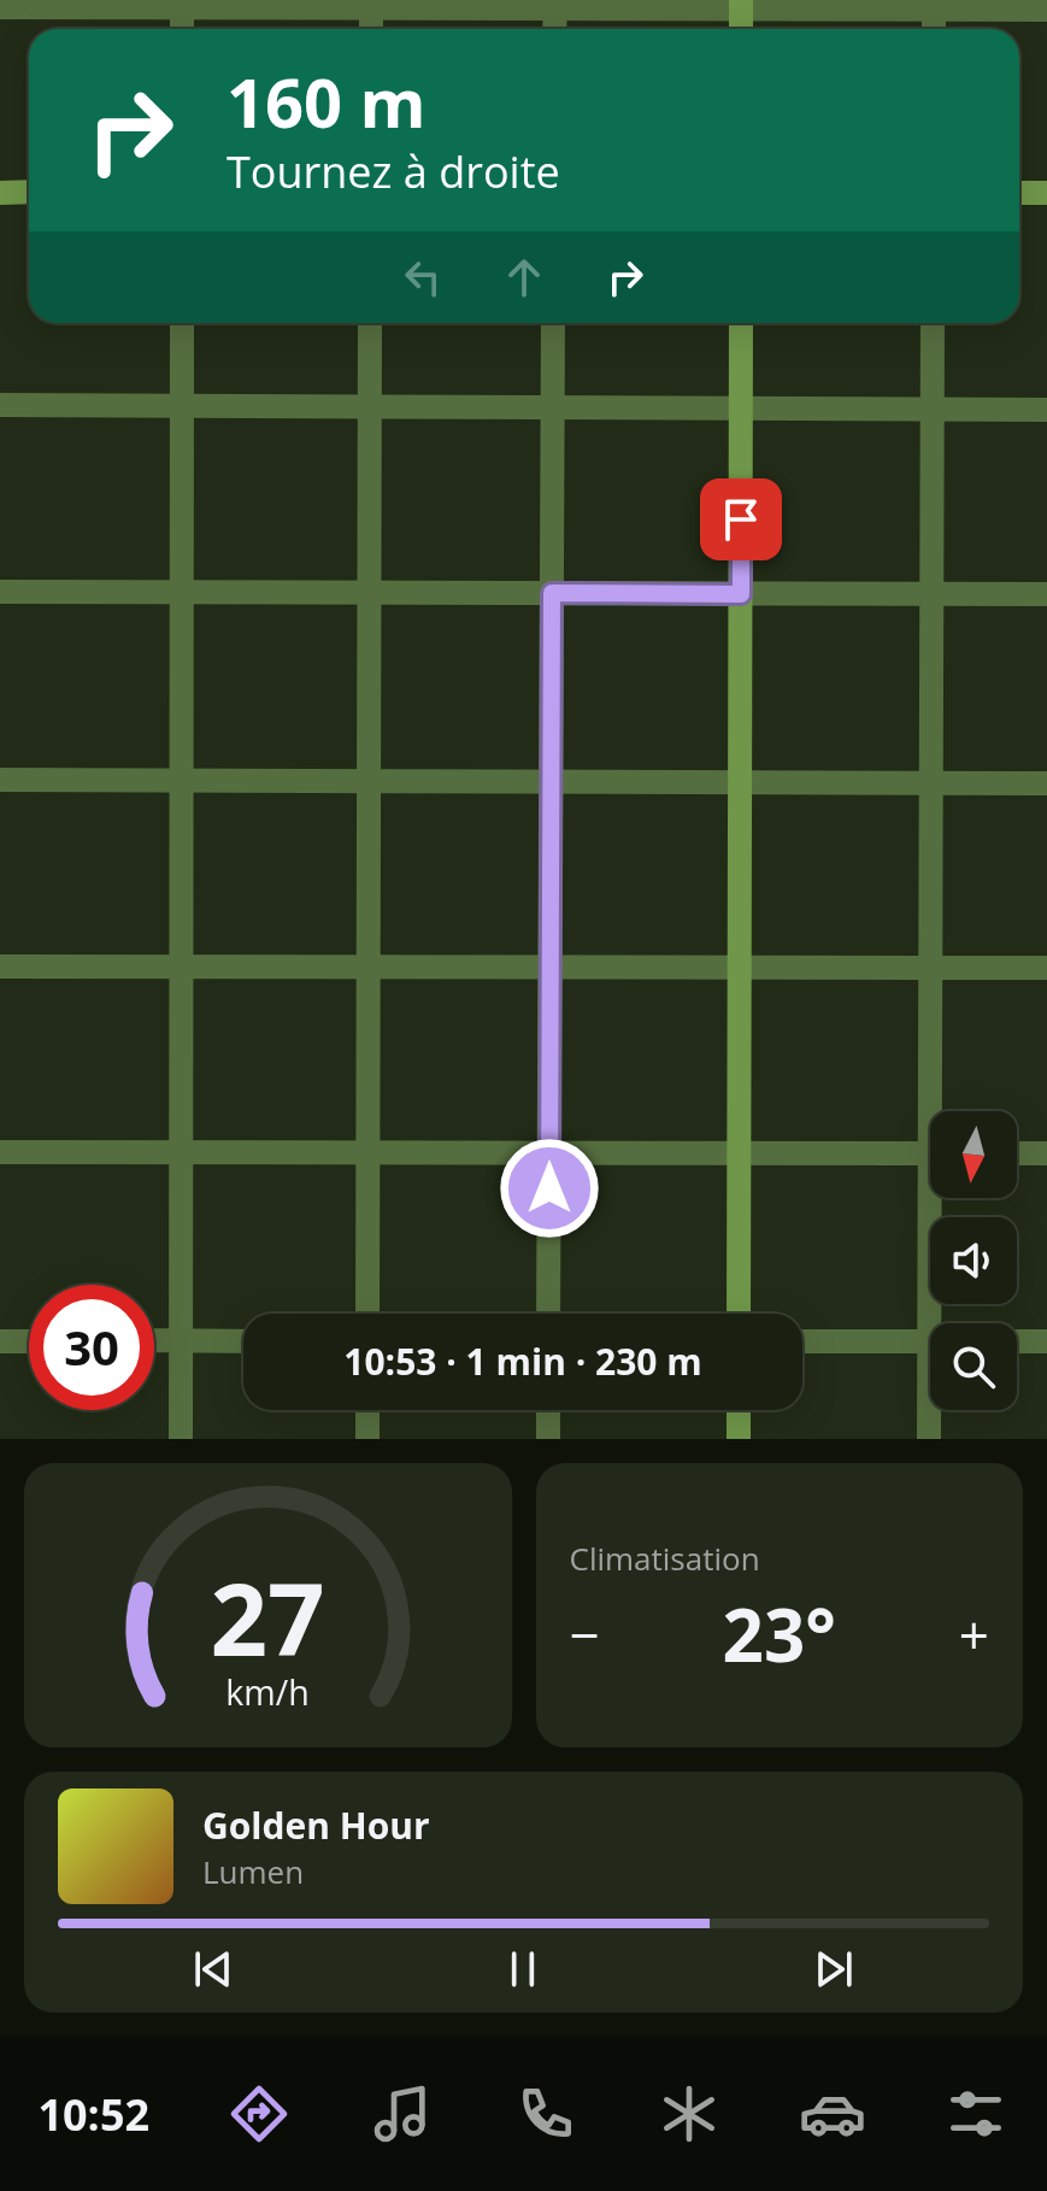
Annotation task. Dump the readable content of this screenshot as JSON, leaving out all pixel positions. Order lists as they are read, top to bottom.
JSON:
{
  "north": "bottom",
  "page": {
    "turn": ["160 m", "Tournez à droite"],
    "limit": "30",
    "trip": "10:53 · 1 min · 230 m",
    "tile": "Climatisation",
    "heat": ["−", "23°", "+"],
    "song": ["Golden Hour", "Lumen"],
    "tabs": "10:52",
    "gauge": ["27", "km/h"]
  }
}
